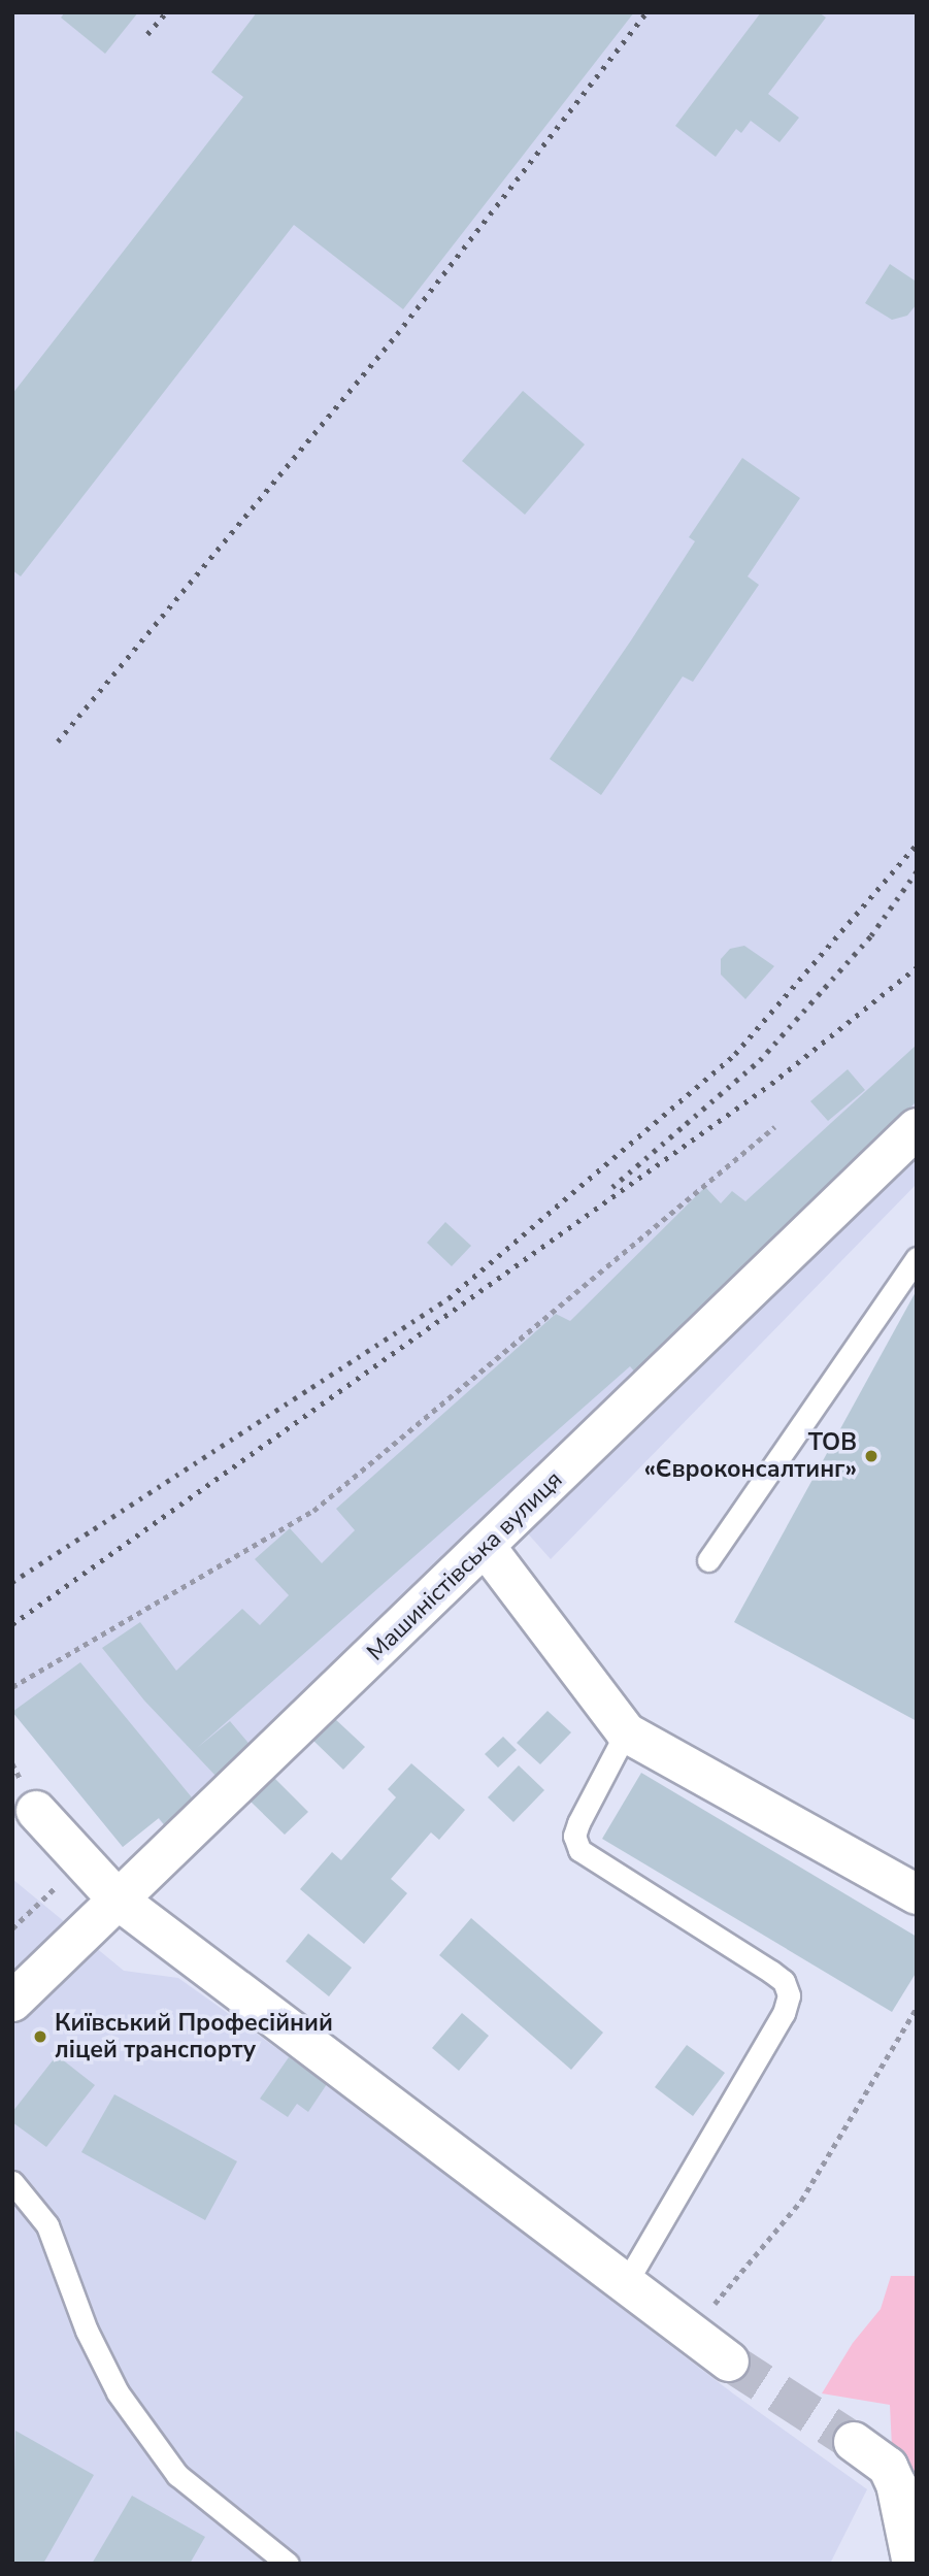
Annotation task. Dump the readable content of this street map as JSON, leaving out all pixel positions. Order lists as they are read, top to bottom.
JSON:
{
  "streets": {
    "street": ["Машиністівська вулиця"]
  },
  "places": ["ТОВ «Євроконсалтинг»", "Київський Професійний ліцей транспорту"]
}
